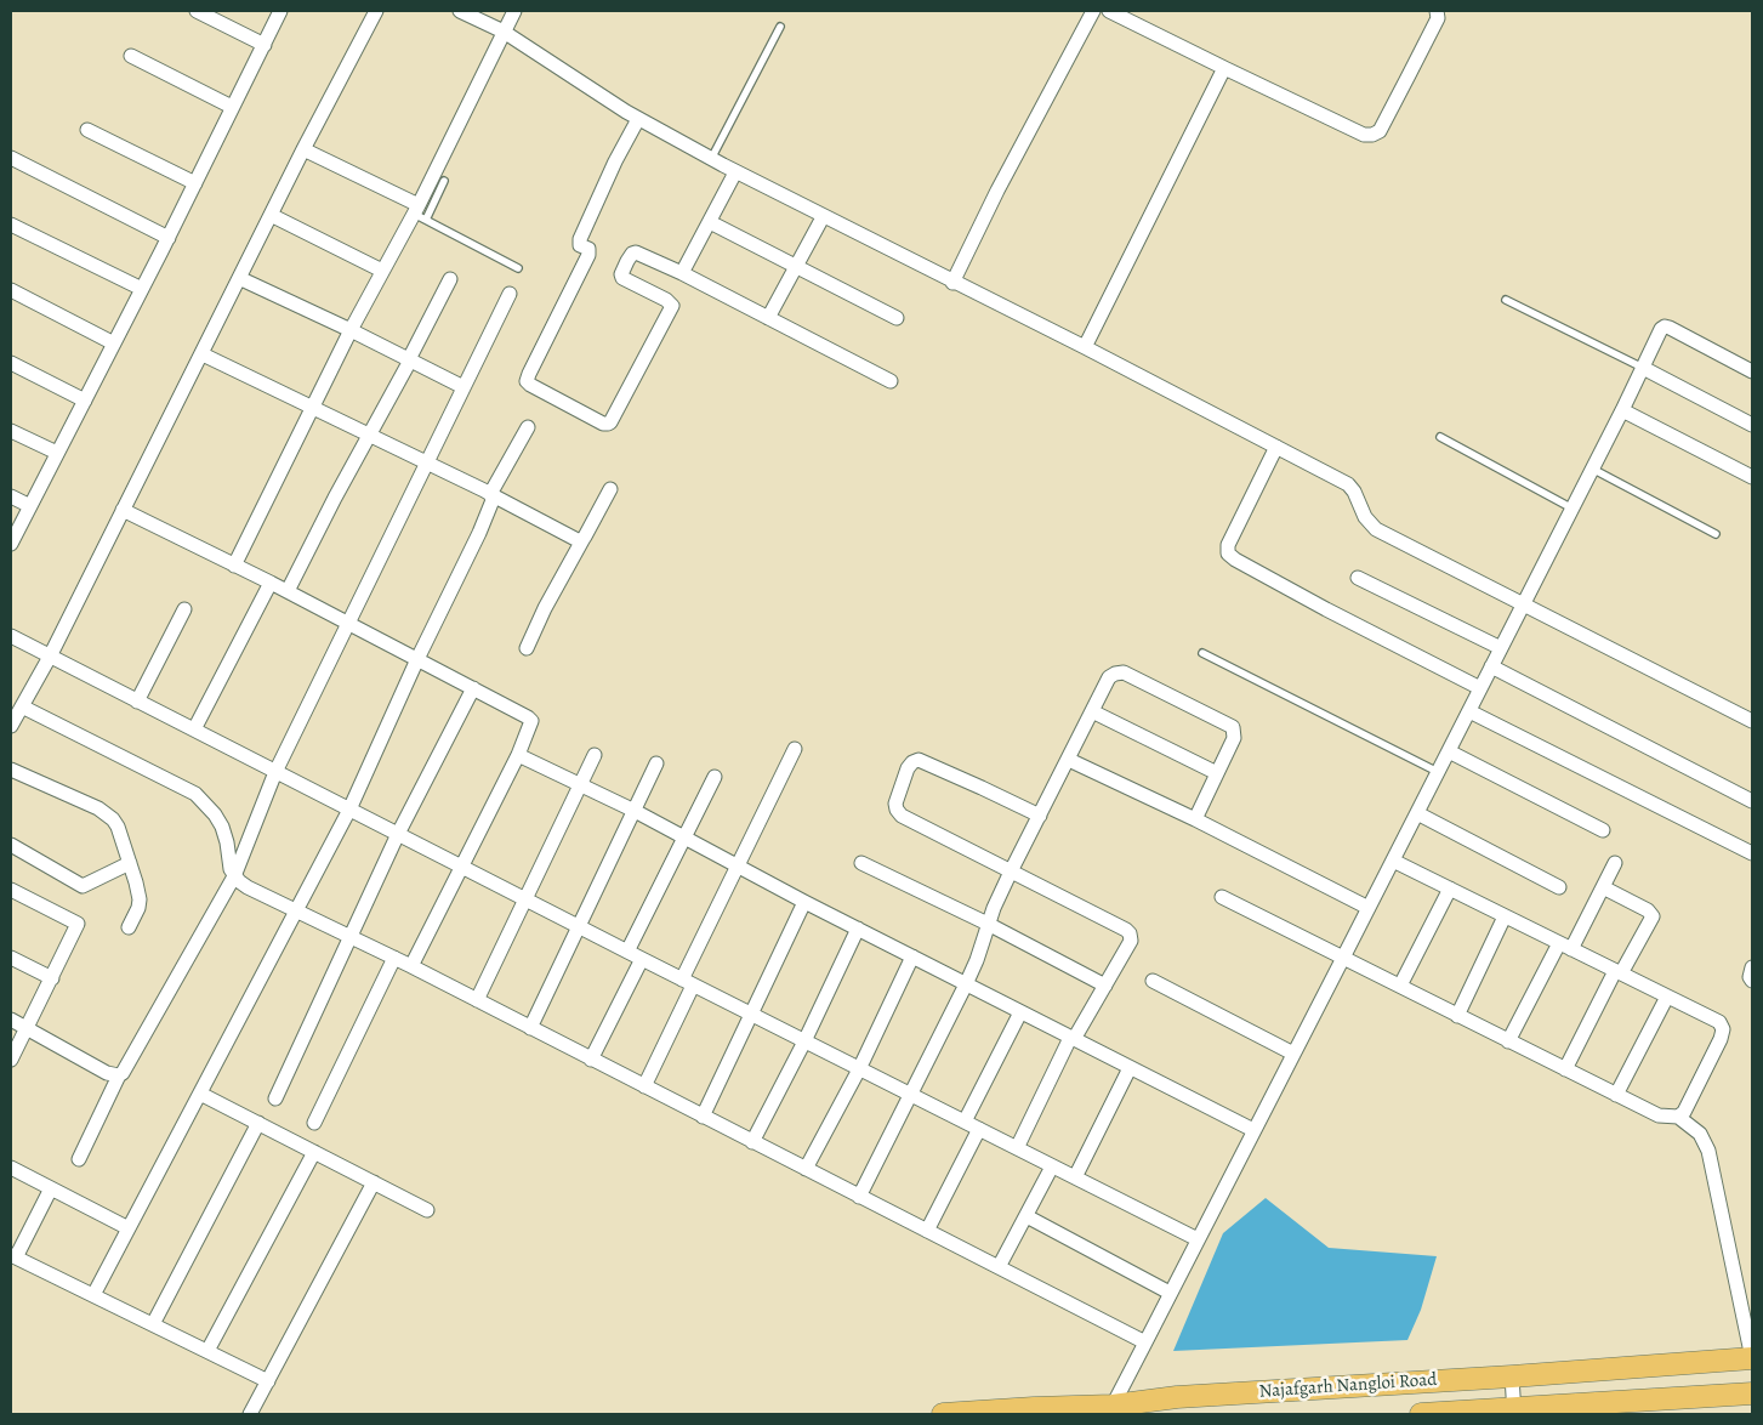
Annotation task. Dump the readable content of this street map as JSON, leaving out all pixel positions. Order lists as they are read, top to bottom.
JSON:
{
  "streets": {
    "main road": ["Najafgarh Nangloi Road"]
  }
}
